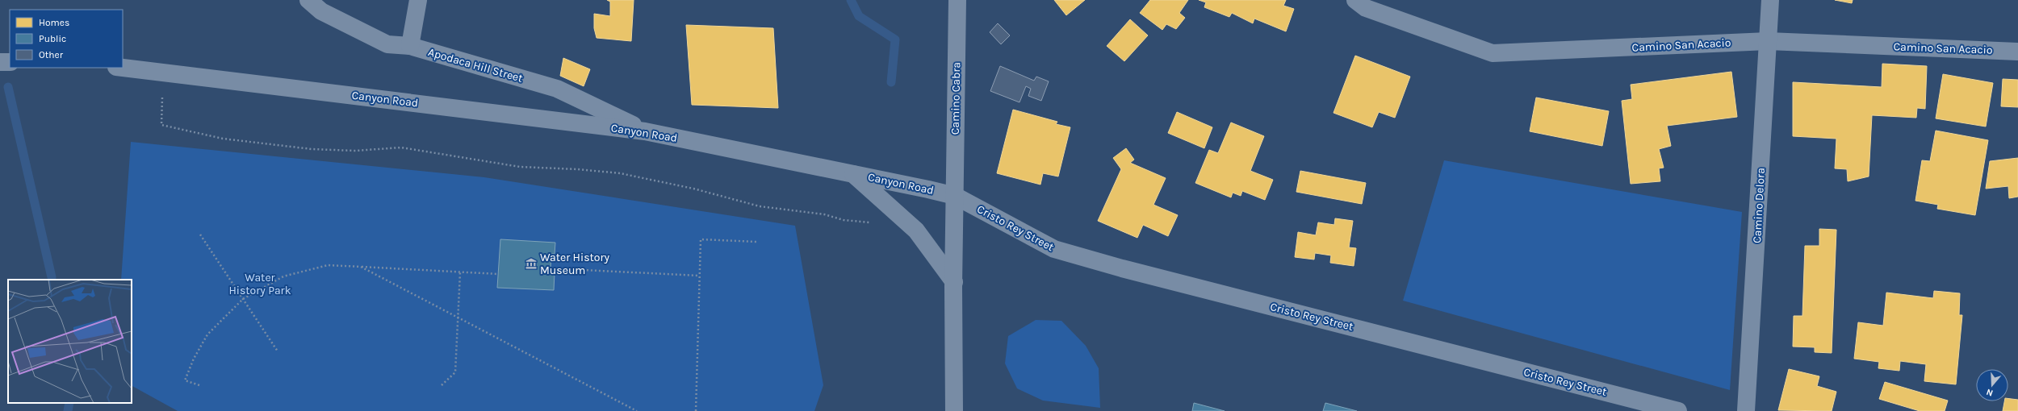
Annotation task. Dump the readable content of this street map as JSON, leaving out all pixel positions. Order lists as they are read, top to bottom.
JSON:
{
  "streets": {
    "street": [
      "Camino San Acacio",
      "Apodaca Hill Street",
      "Camino Cabra",
      "Canyon Road",
      "Camino Delora",
      "Cristo Rey Street"
    ]
  },
  "crossings": [
    ["Camino San Acacio", "Camino Delora"],
    ["Apodaca Hill Street", "Canyon Road"],
    ["Camino Cabra", "Canyon Road"],
    ["Camino Cabra", "Cristo Rey Street"],
    ["Canyon Road", "Cristo Rey Street"]
  ],
  "parks": ["Water History Park"],
  "places": {
    "museum": ["Water History Museum"]
  },
  "legend": ["Homes", "Public", "Other"],
  "north": "bottom"
}
